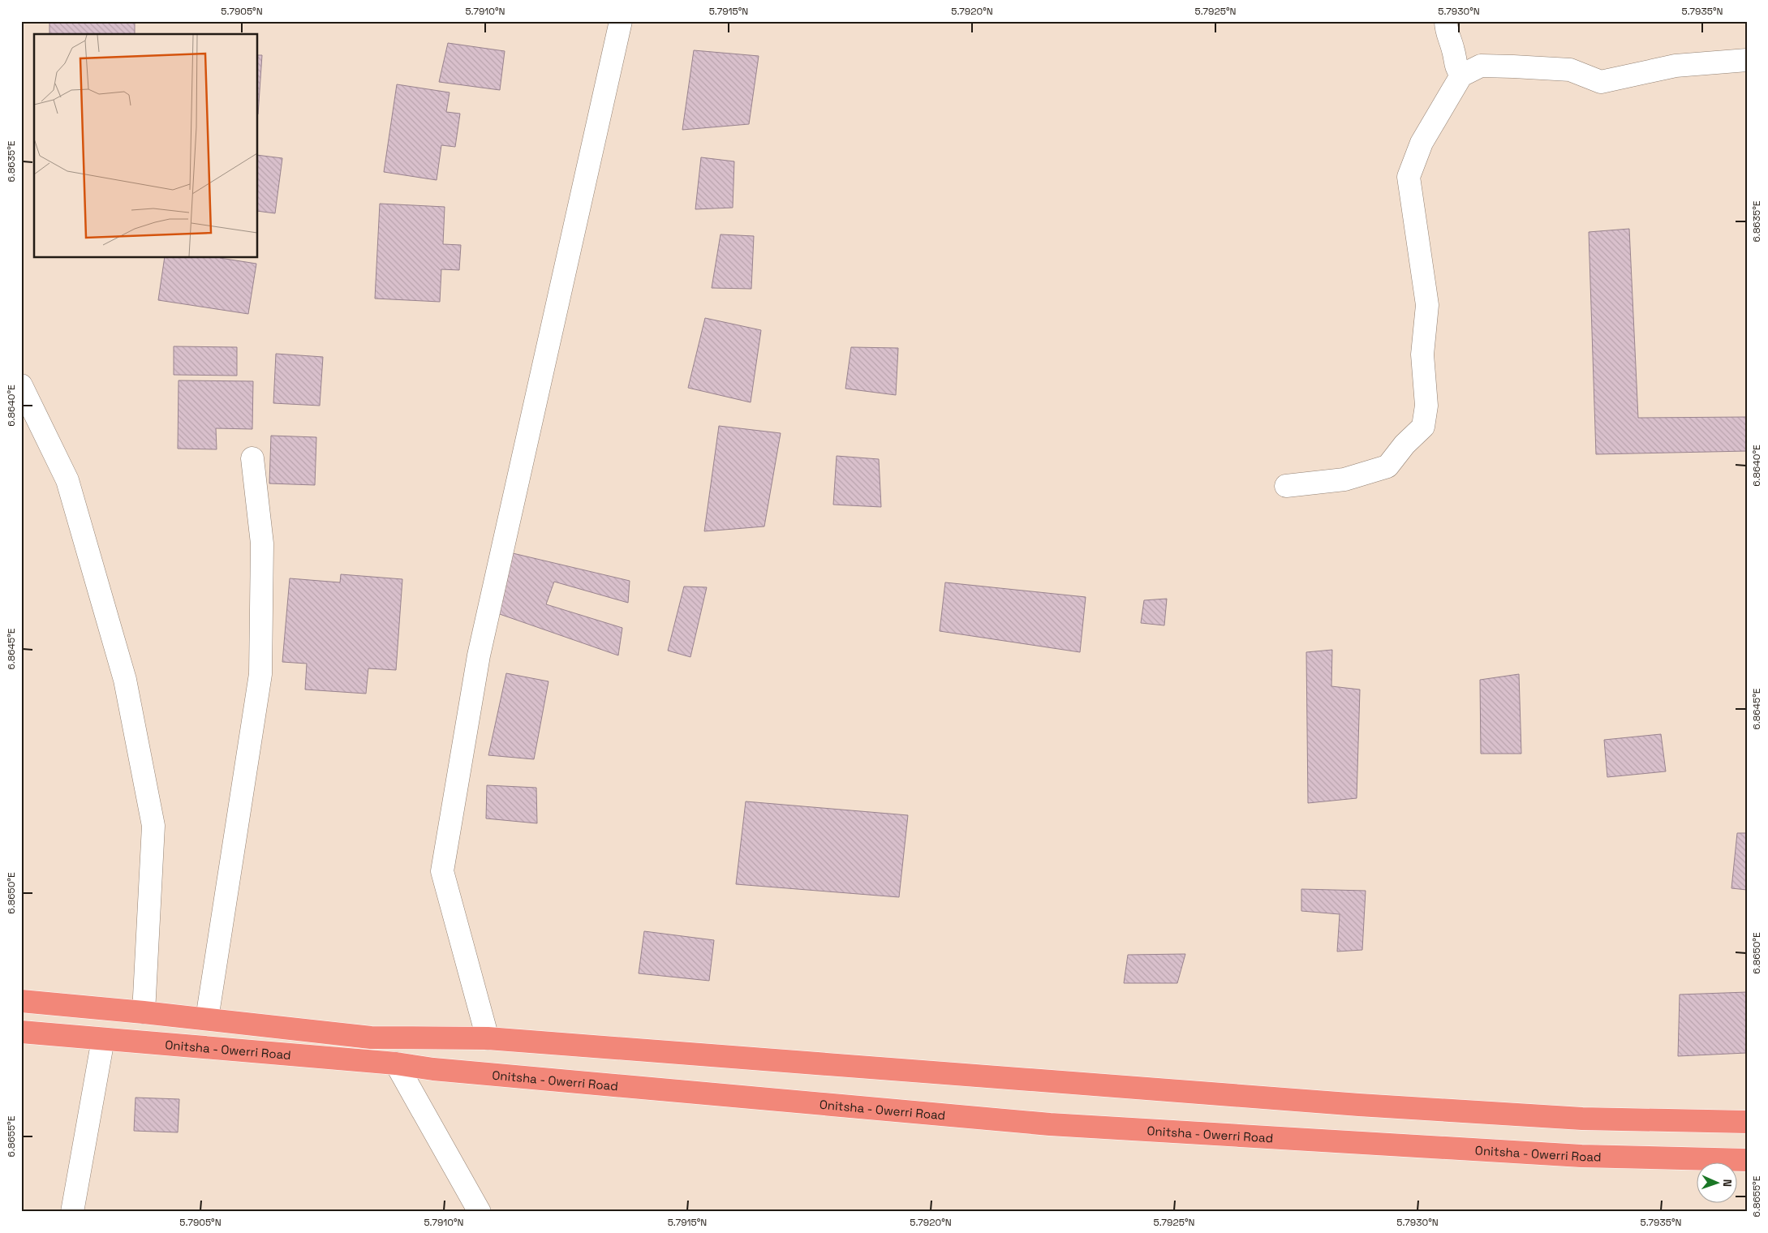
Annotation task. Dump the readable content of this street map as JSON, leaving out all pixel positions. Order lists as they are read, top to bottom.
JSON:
{
  "streets": {
    "highway": ["Onitsha - Owerri Road"]
  },
  "north": "right",
  "coordinates": [
    "5.7905°N",
    "5.7910°N",
    "5.7915°N",
    "5.7920°N",
    "5.7925°N",
    "5.7930°N",
    "5.7935°N",
    "6.8635°E",
    "6.8640°E",
    "6.8645°E",
    "6.8650°E",
    "6.8655°E"
  ]
}
